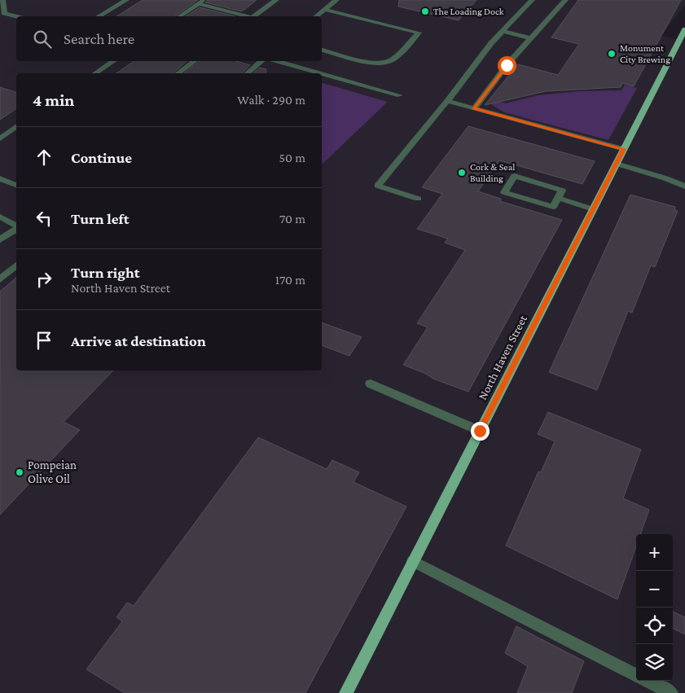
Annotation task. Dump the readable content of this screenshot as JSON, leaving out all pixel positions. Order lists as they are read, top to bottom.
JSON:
{
  "streets": {
    "main road": ["North Haven Street"]
  },
  "places": [
    "The Loading Dock",
    "Monument City Brewing",
    "Cork & Seal Building",
    "Pompeian Olive Oil"
  ],
  "page": {
    "search": "Search here",
    "heading": ["4 min", "Walk · 290 m"],
    "list": [
      ["Continue", "50 m"],
      ["Turn left", "70 m"],
      ["Turn right", "North Haven Street", "170 m"],
      "Arrive at destination"
    ],
    "map_buttons": ["+", "−"]
  }
}
